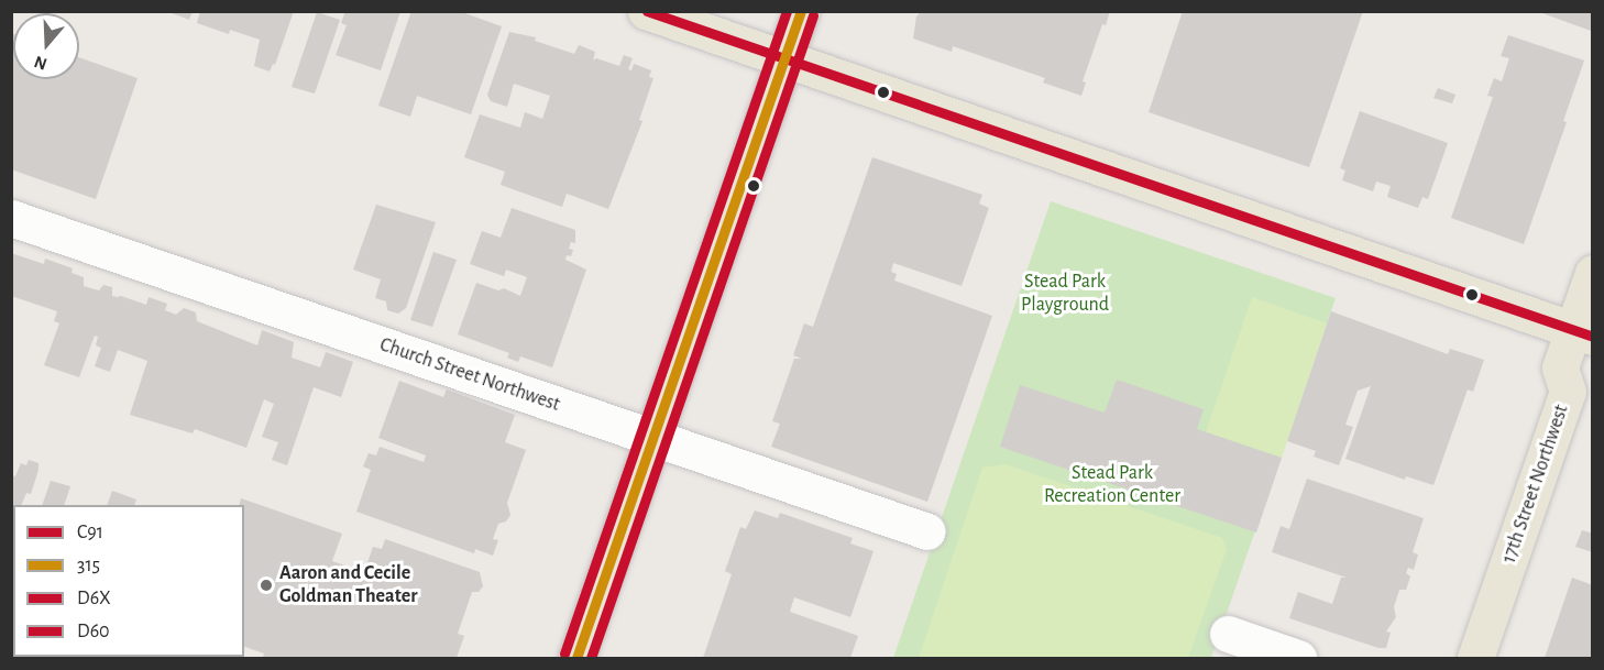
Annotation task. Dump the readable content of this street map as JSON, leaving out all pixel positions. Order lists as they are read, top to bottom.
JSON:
{
  "streets": {
    "main road": ["17th Street Northwest"],
    "street": ["Church Street Northwest"]
  },
  "parks": ["Stead Park Playground", "Stead Park Recreation Center"],
  "places": ["Aaron and Cecile Goldman Theater"],
  "lines": [
    "transit line C91",
    "transit line 315",
    "transit line D60",
    "transit line D6X"
  ],
  "legend": [
    "C91",
    "315",
    "D6X",
    "D60"
  ],
  "north": "bottom"
}
